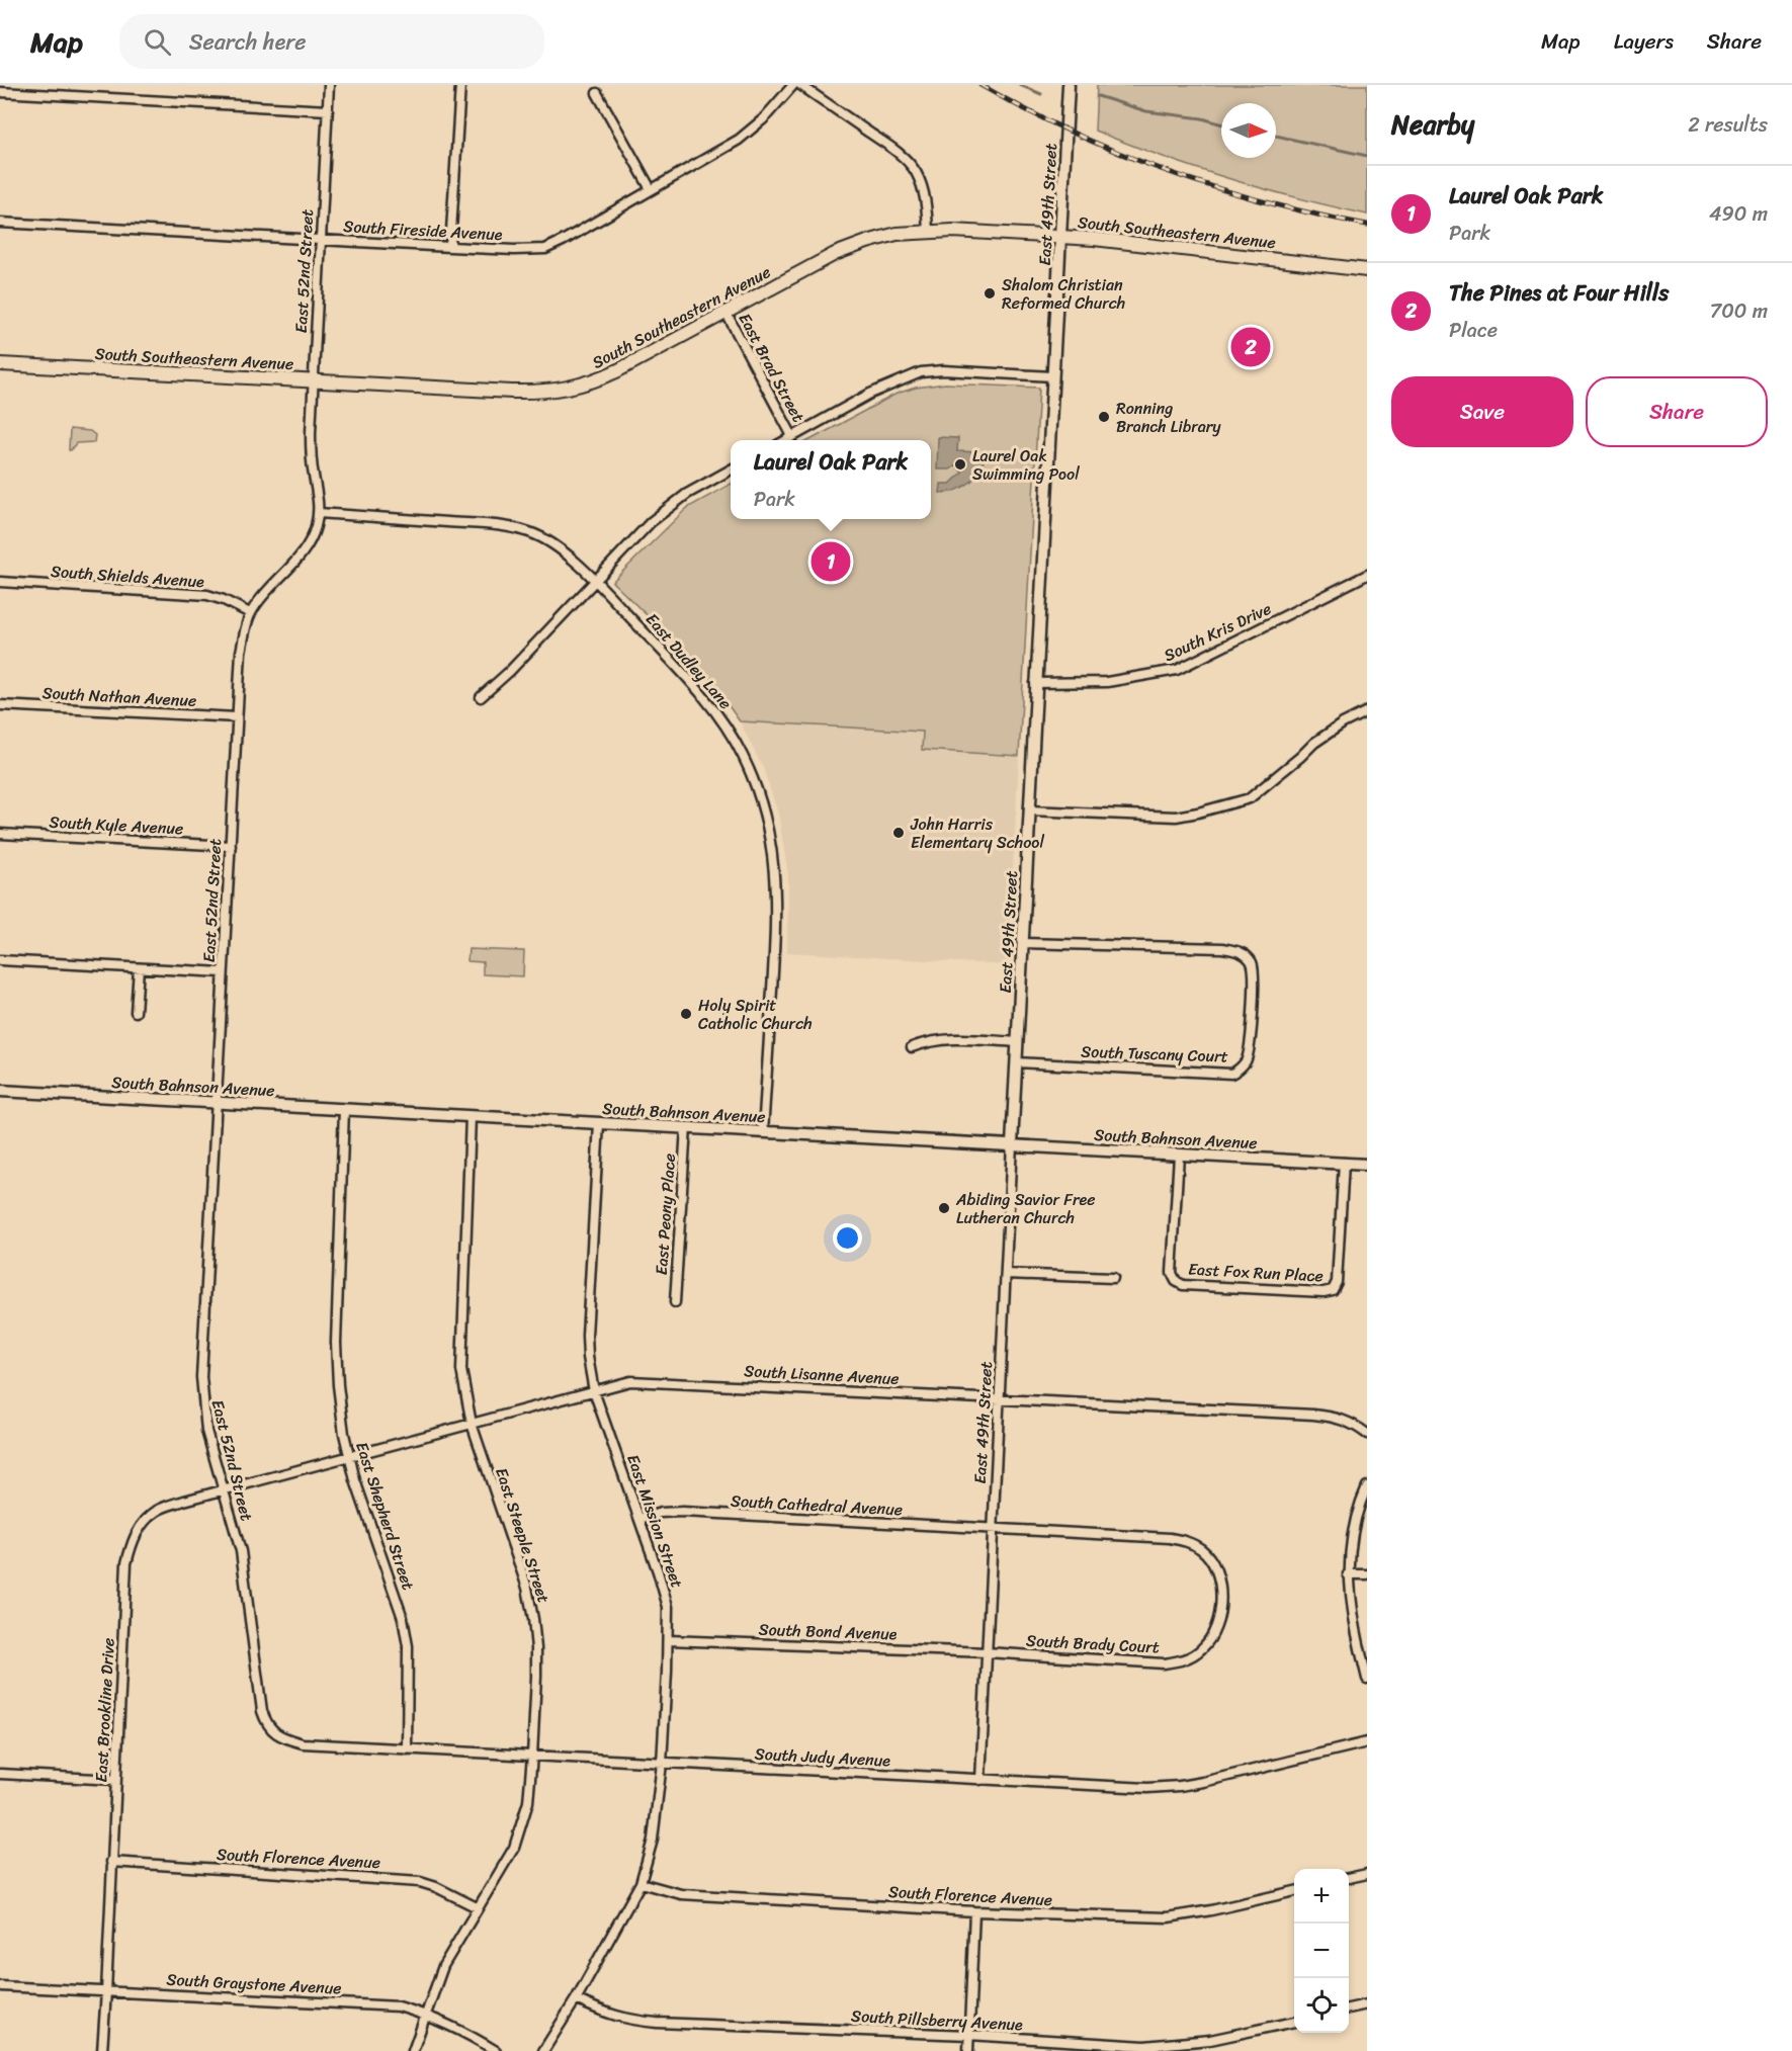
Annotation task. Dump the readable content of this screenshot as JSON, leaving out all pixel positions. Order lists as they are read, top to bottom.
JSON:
{
  "streets": {
    "main road": ["South Southeastern Avenue"],
    "street": [
      "East 49th Street",
      "South Fireside Avenue",
      "East 52nd Street",
      "East Brad Street",
      "South Shields Avenue",
      "South Kris Drive",
      "East Dudley Lane",
      "South Nathan Avenue",
      "South Kyle Avenue",
      "South Tuscany Court",
      "South Bahnson Avenue",
      "East Peony Place",
      "East Fox Run Place",
      "South Lisanne Avenue",
      "South Cathedral Avenue",
      "East Shepherd Street",
      "East Mission Street",
      "East Steeple Street",
      "South Bond Avenue",
      "South Brady Court",
      "East Brookline Drive",
      "South Judy Avenue",
      "South Florence Avenue",
      "South Graystone Avenue",
      "South Pillsberry Avenue"
    ]
  },
  "crossings": [
    ["East 49th Street", "South Southeastern Avenue"],
    ["East 49th Street", "South Kris Drive"],
    ["East 49th Street", "South Tuscany Court"],
    ["East 49th Street", "South Bahnson Avenue"],
    ["East 49th Street", "South Lisanne Avenue"],
    ["East 49th Street", "South Cathedral Avenue"],
    ["East 49th Street", "South Bond Avenue"],
    ["East 49th Street", "South Brady Court"],
    ["East 49th Street", "South Judy Avenue"],
    ["South Fireside Avenue", "East 52nd Street"],
    ["South Southeastern Avenue", "East 52nd Street"],
    ["South Southeastern Avenue", "East Brad Street"],
    ["East 52nd Street", "South Shields Avenue"],
    ["East 52nd Street", "East Dudley Lane"],
    ["East 52nd Street", "South Nathan Avenue"],
    ["East 52nd Street", "South Kyle Avenue"],
    ["East 52nd Street", "South Bahnson Avenue"],
    ["East 52nd Street", "East Brookline Drive"],
    ["East 52nd Street", "South Judy Avenue"],
    ["East Dudley Lane", "South Bahnson Avenue"],
    ["South Bahnson Avenue", "East Peony Place"],
    ["South Bahnson Avenue", "East Fox Run Place"],
    ["South Bahnson Avenue", "East Shepherd Street"],
    ["South Bahnson Avenue", "East Mission Street"],
    ["South Bahnson Avenue", "East Steeple Street"],
    ["South Lisanne Avenue", "East Shepherd Street"],
    ["South Lisanne Avenue", "East Mission Street"],
    ["South Lisanne Avenue", "East Steeple Street"],
    ["South Lisanne Avenue", "East Brookline Drive"],
    ["South Cathedral Avenue", "East Mission Street"],
    ["South Cathedral Avenue", "South Brady Court"],
    ["East Shepherd Street", "South Judy Avenue"],
    ["East Mission Street", "South Bond Avenue"],
    ["East Mission Street", "South Judy Avenue"],
    ["East Mission Street", "South Florence Avenue"],
    ["East Mission Street", "South Pillsberry Avenue"],
    ["East Steeple Street", "South Judy Avenue"],
    ["East Steeple Street", "South Florence Avenue"],
    ["East Steeple Street", "South Graystone Avenue"],
    ["South Bond Avenue", "South Brady Court"],
    ["East Brookline Drive", "South Florence Avenue"],
    ["East Brookline Drive", "South Graystone Avenue"]
  ],
  "places": [
    "Shalom Christian Reformed Church",
    "Ronning Branch Library",
    "Laurel Oak Swimming Pool",
    "John Harris Elementary School",
    "Holy Spirit Catholic Church",
    "Abiding Savior Free Lutheran Church"
  ],
  "north": "right",
  "page": {
    "header": "Map",
    "search": "Search here",
    "nav": ["Map", "Layers", "Share"],
    "heading": ["Nearby", "2 results"],
    "list": [
      {
        "mark": "1",
        "name": "Laurel Oak Park",
        "note": "Park",
        "value": "490 m"
      },
      {
        "mark": "2",
        "name": "The Pines at Four Hills",
        "note": "Place",
        "value": "700 m"
      }
    ],
    "pins": ["2", "1"],
    "buttons": ["Save", "Share"],
    "popup": ["Laurel Oak Park", "Park"],
    "map_buttons": ["+", "−"]
  }
}
